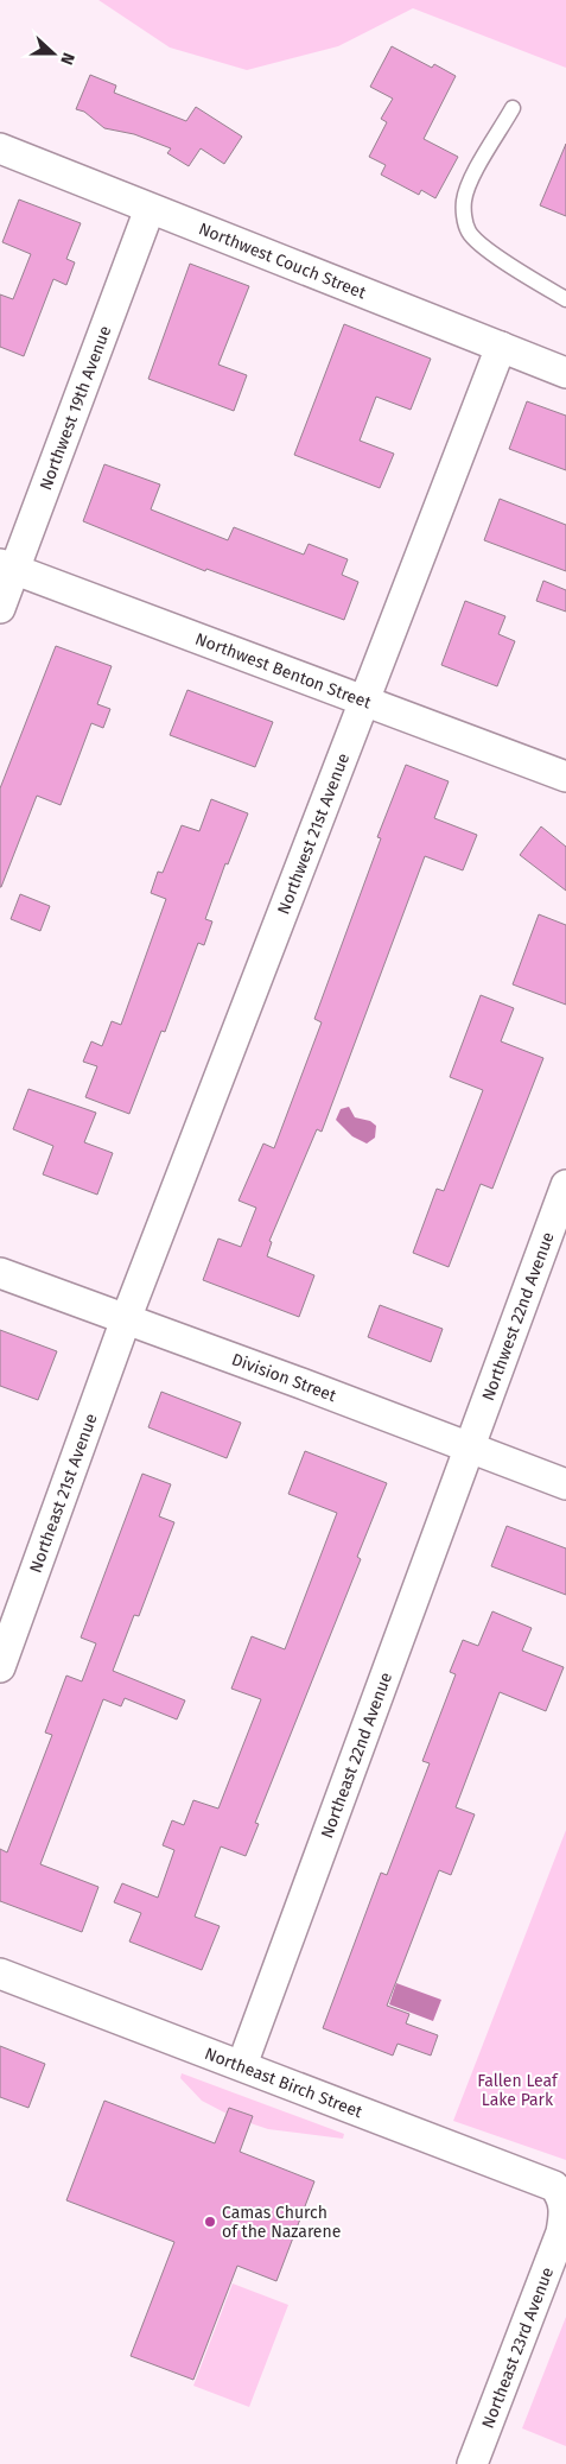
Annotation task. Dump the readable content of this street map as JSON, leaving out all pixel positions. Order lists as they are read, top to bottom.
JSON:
{
  "streets": {
    "street": [
      "Northwest Couch Street",
      "Northwest 19th Avenue",
      "Northwest Benton Street",
      "Northwest 21st Avenue",
      "Northwest 22nd Avenue",
      "Division Street",
      "Northeast 21st Avenue",
      "Northeast 22nd Avenue",
      "Northeast Birch Street",
      "Northeast 23rd Avenue"
    ]
  },
  "crossings": [
    ["Northwest Couch Street", "Northwest 19th Avenue"],
    ["Northwest Couch Street", "Northwest 21st Avenue"],
    ["Northwest 19th Avenue", "Northwest Benton Street"],
    ["Northwest Benton Street", "Northwest 21st Avenue"],
    ["Northwest 21st Avenue", "Division Street"],
    ["Northwest 21st Avenue", "Northeast 21st Avenue"],
    ["Northwest 22nd Avenue", "Division Street"],
    ["Northwest 22nd Avenue", "Northeast 22nd Avenue"],
    ["Division Street", "Northeast 21st Avenue"],
    ["Division Street", "Northeast 22nd Avenue"],
    ["Northeast 22nd Avenue", "Northeast Birch Street"],
    ["Northeast Birch Street", "Northeast 23rd Avenue"]
  ],
  "parks": ["Fallen Leaf Lake Park"],
  "places": ["Camas Church of the Nazarene"],
  "north": "right"
}
